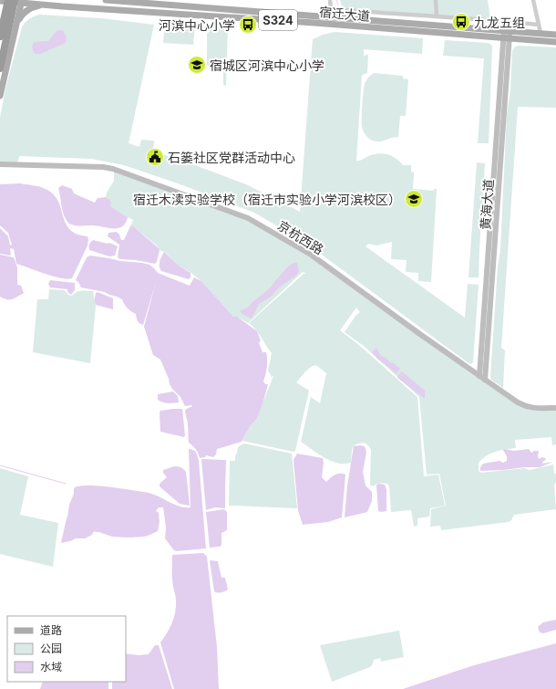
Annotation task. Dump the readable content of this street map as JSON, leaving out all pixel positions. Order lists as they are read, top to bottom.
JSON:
{
  "streets": {
    "main road": [
      "宿迁大道",
      "S324",
      "黄海大道",
      "京杭西路"
    ]
  },
  "crossings": [
    ["宿迁大道", "黄海大道"],
    ["黄海大道", "京杭西路"]
  ],
  "places": {
    "bus stop": ["九龙五组", "河滨中心小学"],
    "school or university": ["宿城区河滨中心小学", "宿迁木渎实验学校（宿迁市实验小学河滨校区）"],
    "public building": ["石篓社区党群活动中心"]
  },
  "legend": ["道路", "公园", "水域"]
}
